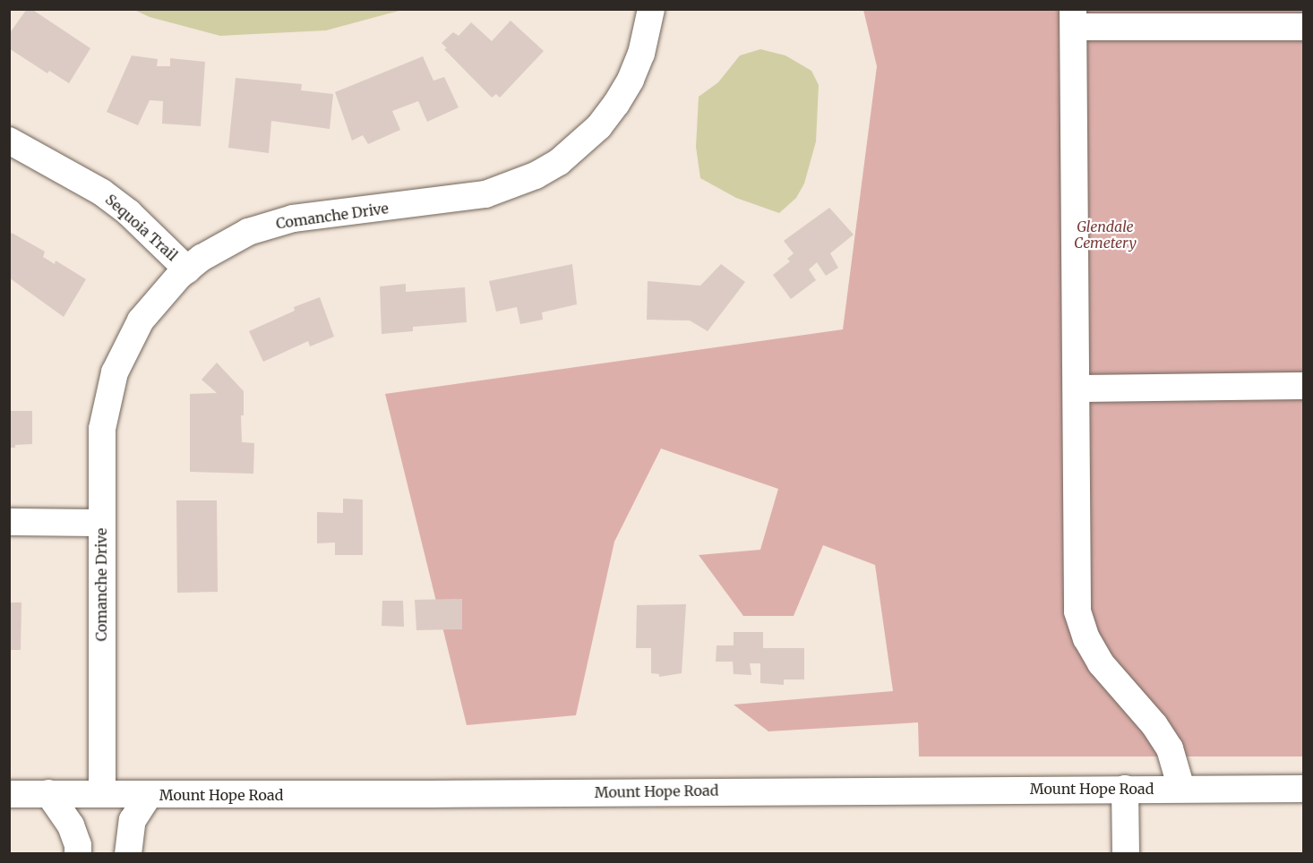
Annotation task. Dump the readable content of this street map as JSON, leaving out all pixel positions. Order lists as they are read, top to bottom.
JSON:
{
  "streets": {
    "street": ["Comanche Drive", "Sequoia Trail", "Mount Hope Road"]
  },
  "crossings": [
    ["Comanche Drive", "Sequoia Trail"],
    ["Comanche Drive", "Mount Hope Road"]
  ],
  "parks": ["Glendale Cemetery"]
}
